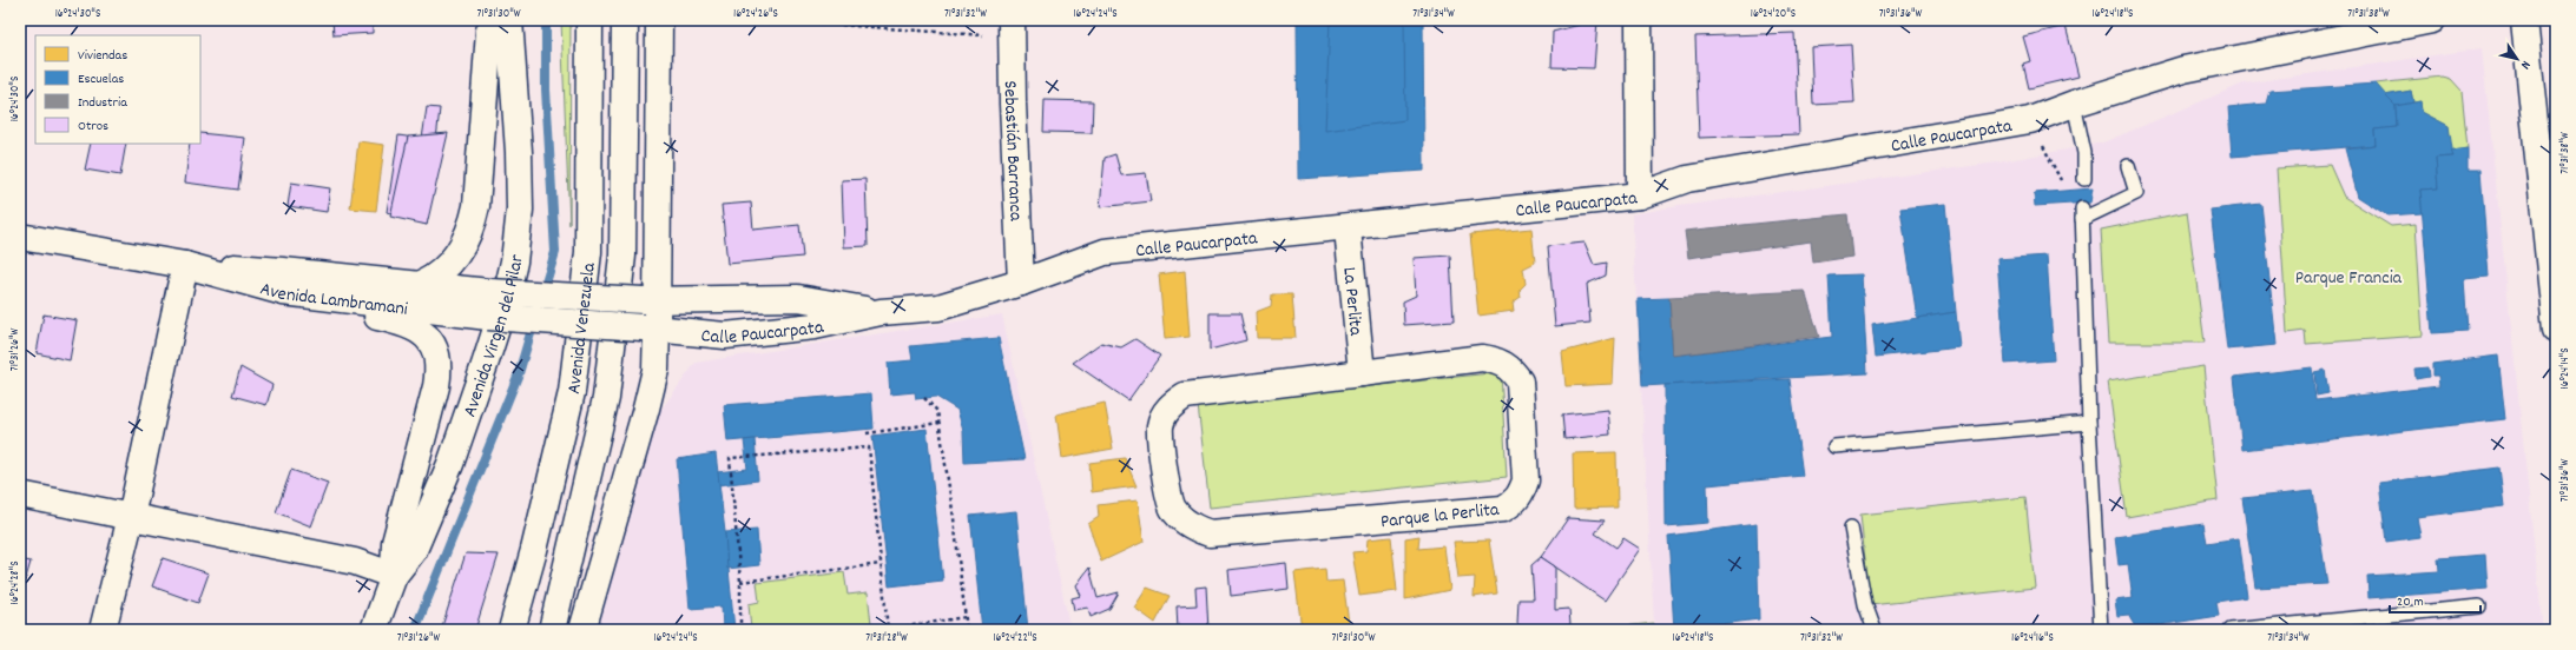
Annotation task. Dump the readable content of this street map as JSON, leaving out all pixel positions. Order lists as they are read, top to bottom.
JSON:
{
  "streets": {
    "main road": [
      "Calle Paucarpata",
      "Sebastián Barranca",
      "Avenida Lambramani",
      "La Perlita",
      "Avenida Venezuela",
      "Avenida Virgen del Pilar",
      "Parque la Perlita"
    ]
  },
  "crossings": [
    ["Calle Paucarpata", "Sebastián Barranca"],
    ["Calle Paucarpata", "Avenida Lambramani"],
    ["Calle Paucarpata", "La Perlita"],
    ["La Perlita", "Parque la Perlita"]
  ],
  "parks": ["Parque Francia"],
  "legend": [
    "Viviendas",
    "Escuelas",
    "Industria",
    "Otros"
  ],
  "scale_bar": "20 m",
  "north": "bottom right",
  "coordinates": [
    "16°24'30\"S",
    "71°31'30\"W",
    "16°24'26\"S",
    "71°31'32\"W",
    "16°24'24\"S",
    "71°31'34\"W",
    "16°24'20\"S",
    "71°31'36\"W",
    "16°24'18\"S",
    "71°31'38\"W",
    "71°31'26\"W",
    "16°24'14\"S",
    "16°24'28\"S",
    "71°31'28\"W",
    "16°24'22\"S",
    "16°24'16\"S"
  ]
}
